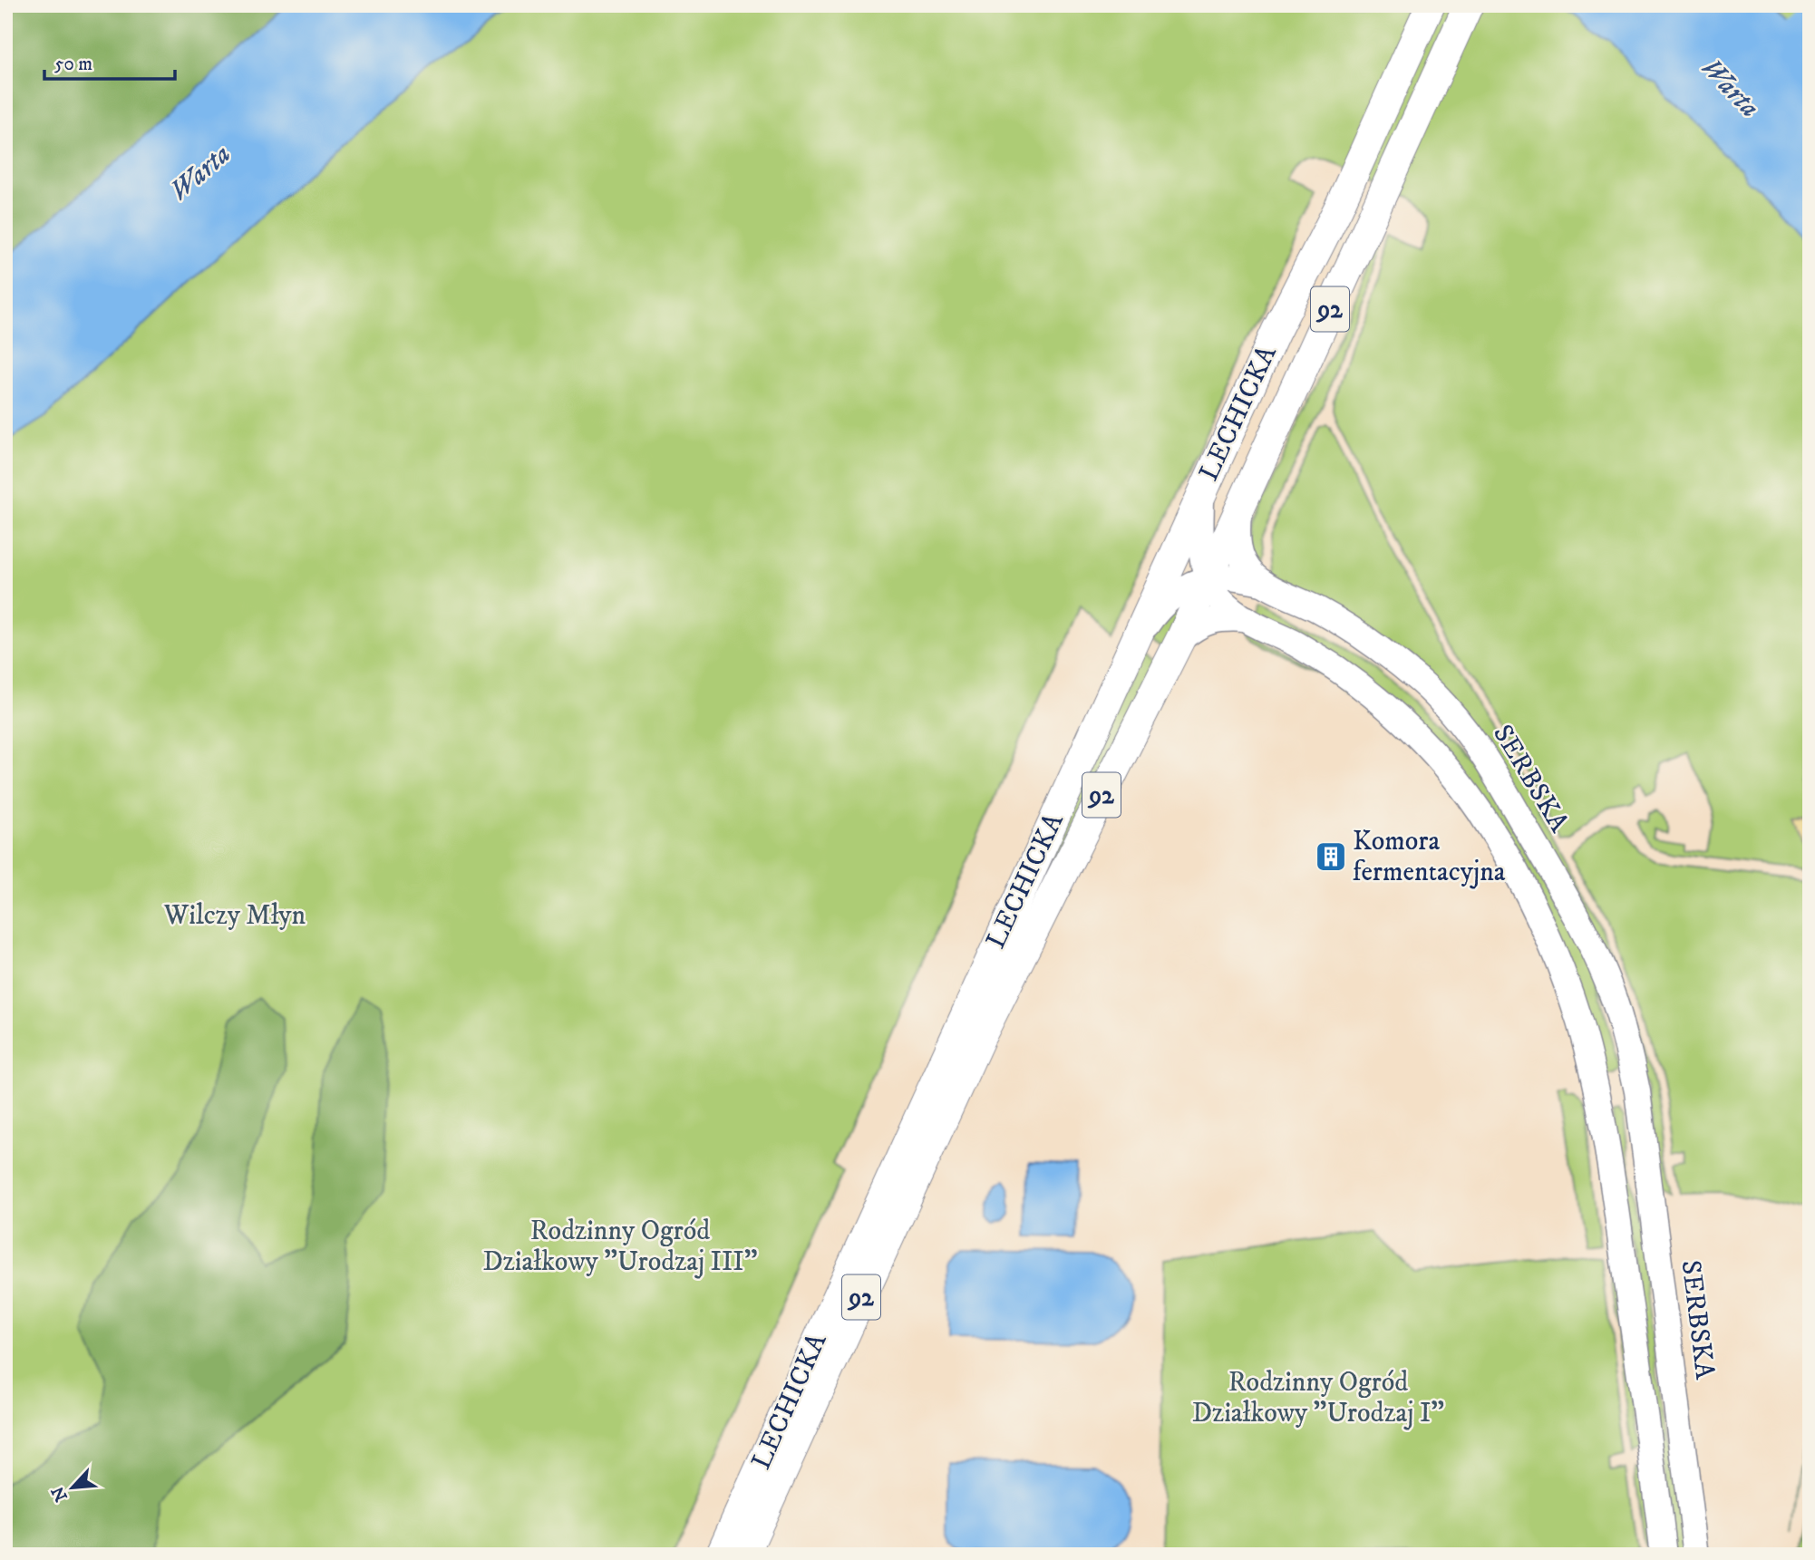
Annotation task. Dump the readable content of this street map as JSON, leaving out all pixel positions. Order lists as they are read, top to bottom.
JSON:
{
  "streets": {
    "main road": ["92", "LECHICKA"],
    "street": ["SERBSKA"]
  },
  "crossings": [
    ["LECHICKA", "SERBSKA"]
  ],
  "water": ["Warta"],
  "parks": ["Wilczy Młyn", "Rodzinny Ogród Działkowy \"Urodzaj III\"", "Rodzinny Ogród Działkowy \"Urodzaj I\""],
  "places": {
    "building": ["Komora fermentacyjna"]
  },
  "scale_bar": "50 m",
  "north": "bottom left"
}
